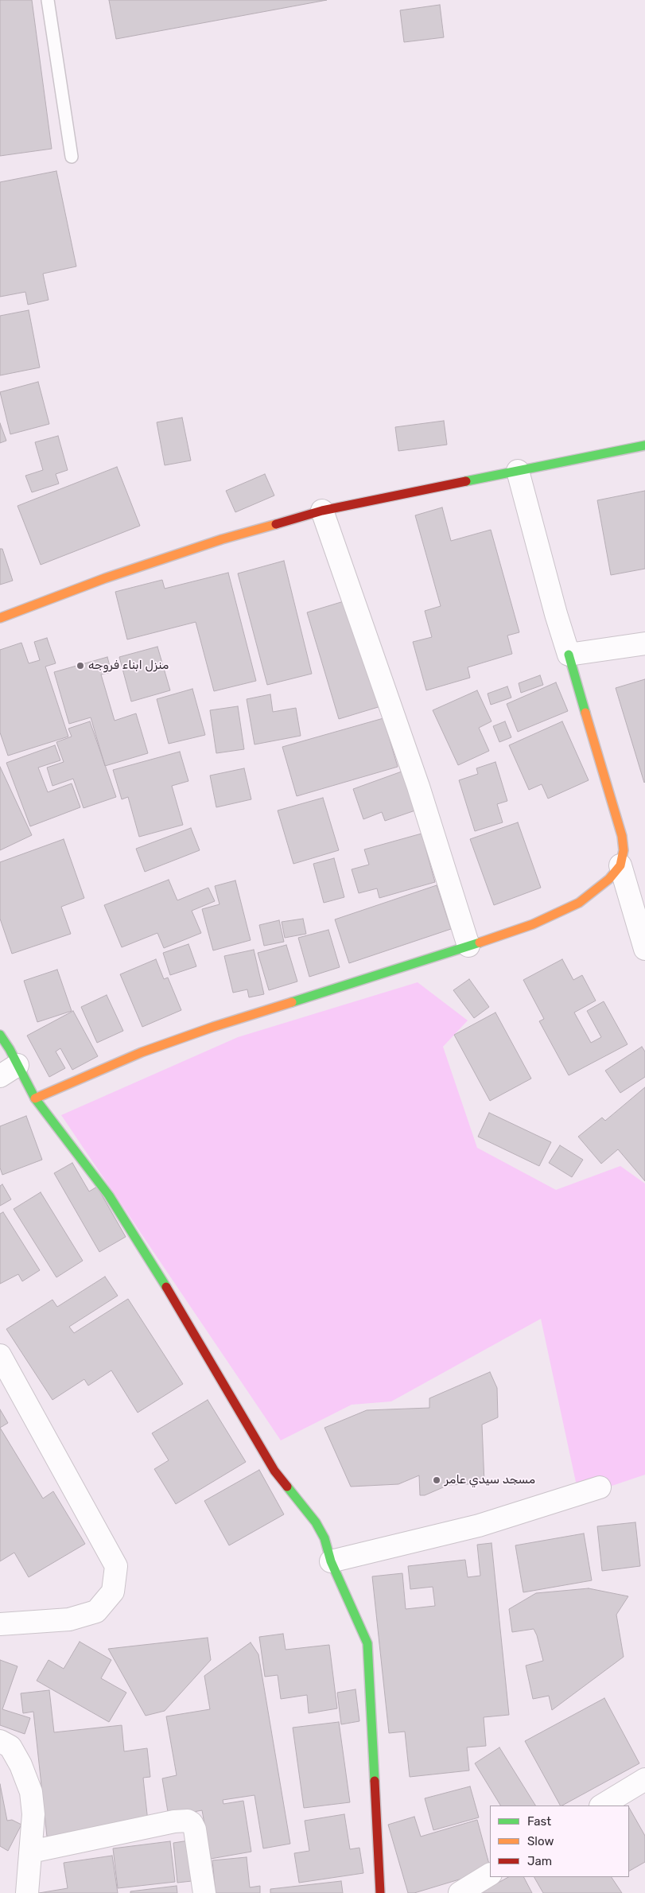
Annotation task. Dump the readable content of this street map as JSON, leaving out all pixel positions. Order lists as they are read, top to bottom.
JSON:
{
  "places": ["منزل ابناء فروجه", "مسجد سيدي عامر"],
  "legend": ["Fast", "Slow", "Jam"]
}
